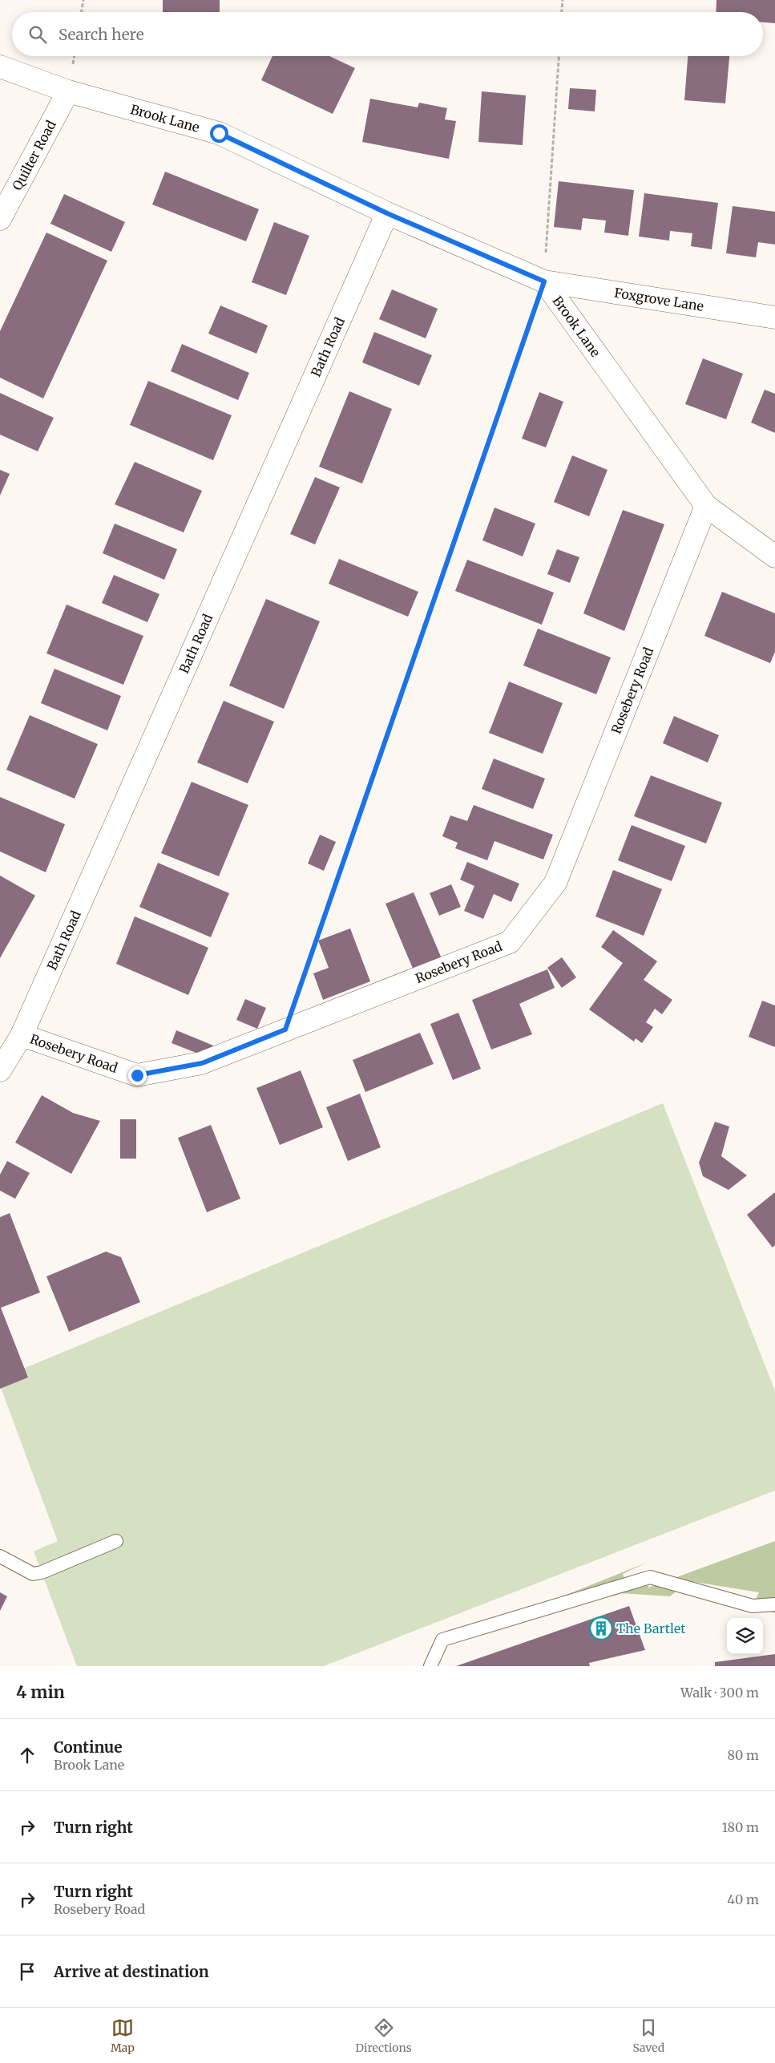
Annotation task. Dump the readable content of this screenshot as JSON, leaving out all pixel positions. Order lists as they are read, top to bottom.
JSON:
{
  "streets": {
    "street": [
      "Brook Lane",
      "Quilter Road",
      "Foxgrove Lane",
      "Bath Road",
      "Rosebery Road"
    ]
  },
  "crossings": [
    ["Brook Lane", "Quilter Road"],
    ["Brook Lane", "Foxgrove Lane"],
    ["Brook Lane", "Bath Road"],
    ["Brook Lane", "Rosebery Road"],
    ["Bath Road", "Rosebery Road"]
  ],
  "places": {
    "building": ["The Bartlet"]
  },
  "page": {
    "search": "Search here",
    "heading": ["4 min", "Walk · 300 m"],
    "list": [
      ["Continue", "Brook Lane", "80 m"],
      ["Turn right", "180 m"],
      ["Turn right", "Rosebery Road", "40 m"],
      "Arrive at destination"
    ],
    "nav": ["Map", "Directions", "Saved"]
  }
}
